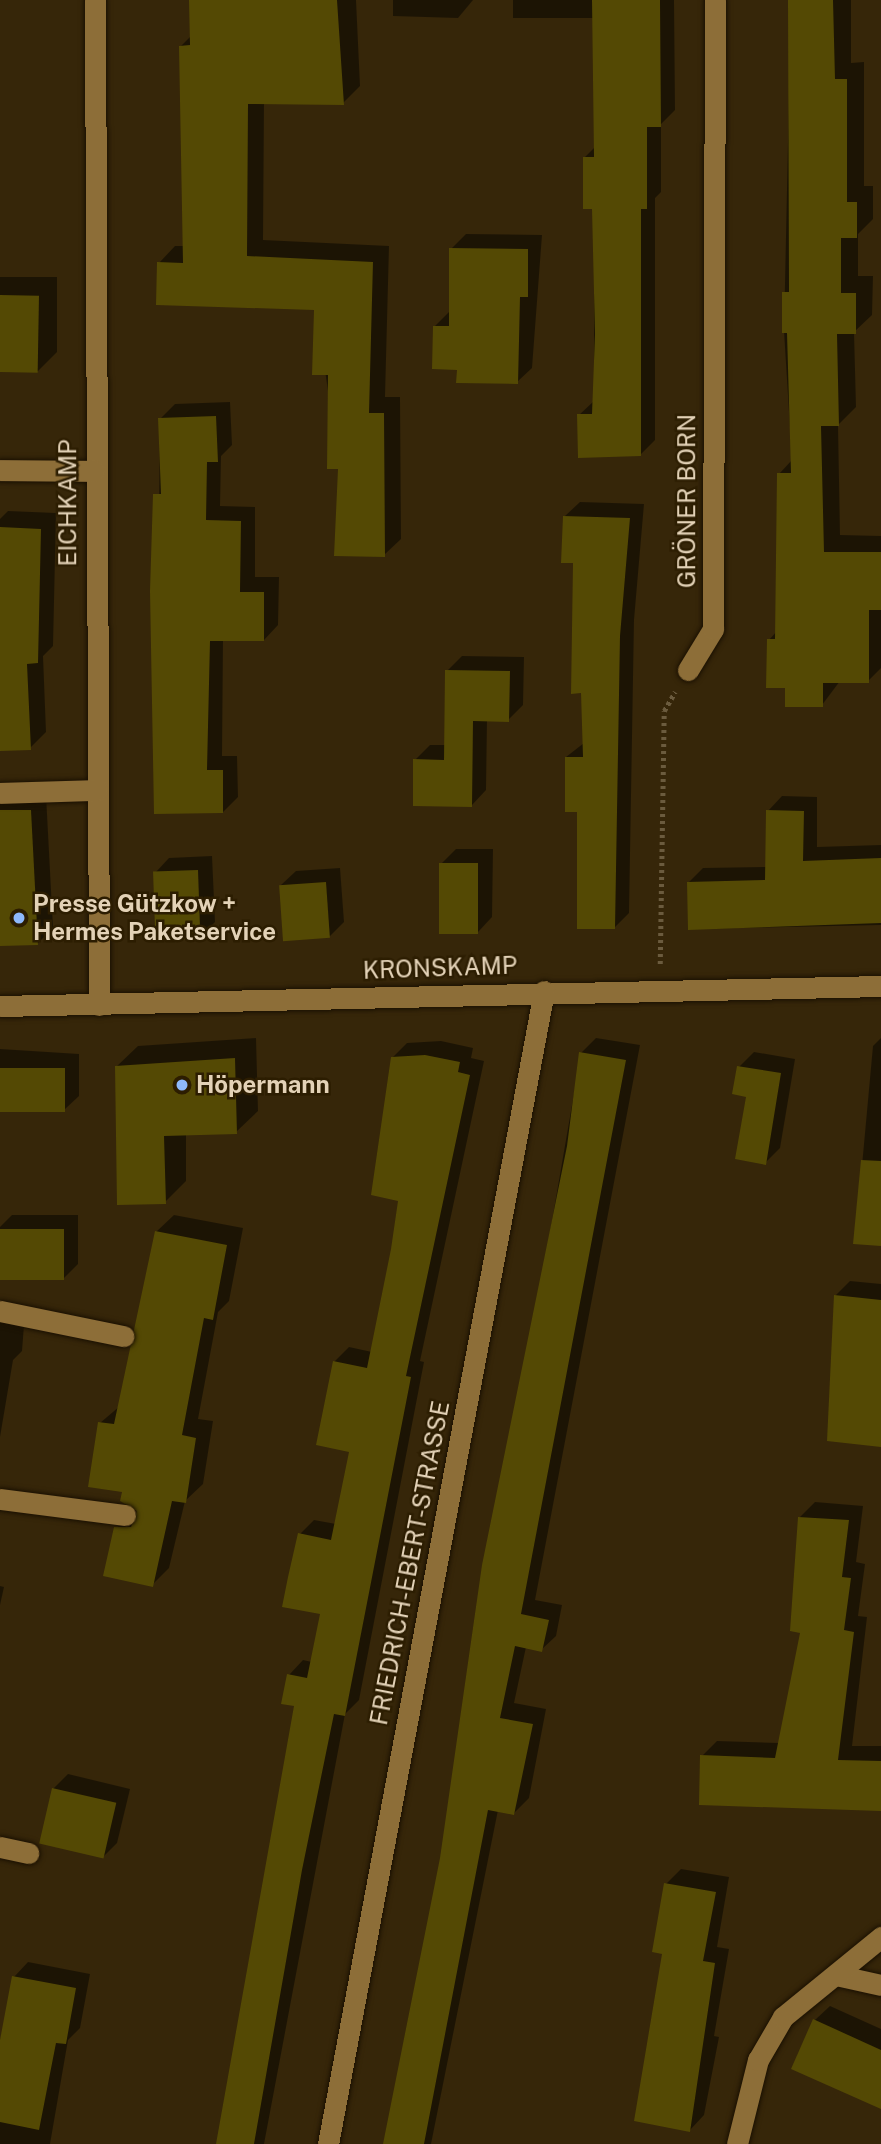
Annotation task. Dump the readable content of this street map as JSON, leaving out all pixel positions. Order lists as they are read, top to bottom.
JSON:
{
  "streets": {
    "street": [
      "GRÖNER BORN",
      "EICHKAMP",
      "KRONSKAMP",
      "FRIEDRICH-EBERT-STRASSE"
    ]
  },
  "crossings": [
    ["EICHKAMP", "KRONSKAMP"],
    ["KRONSKAMP", "FRIEDRICH-EBERT-STRASSE"]
  ],
  "places": ["Presse Gützkow + Hermes Paketservice", "Höpermann"]
}
